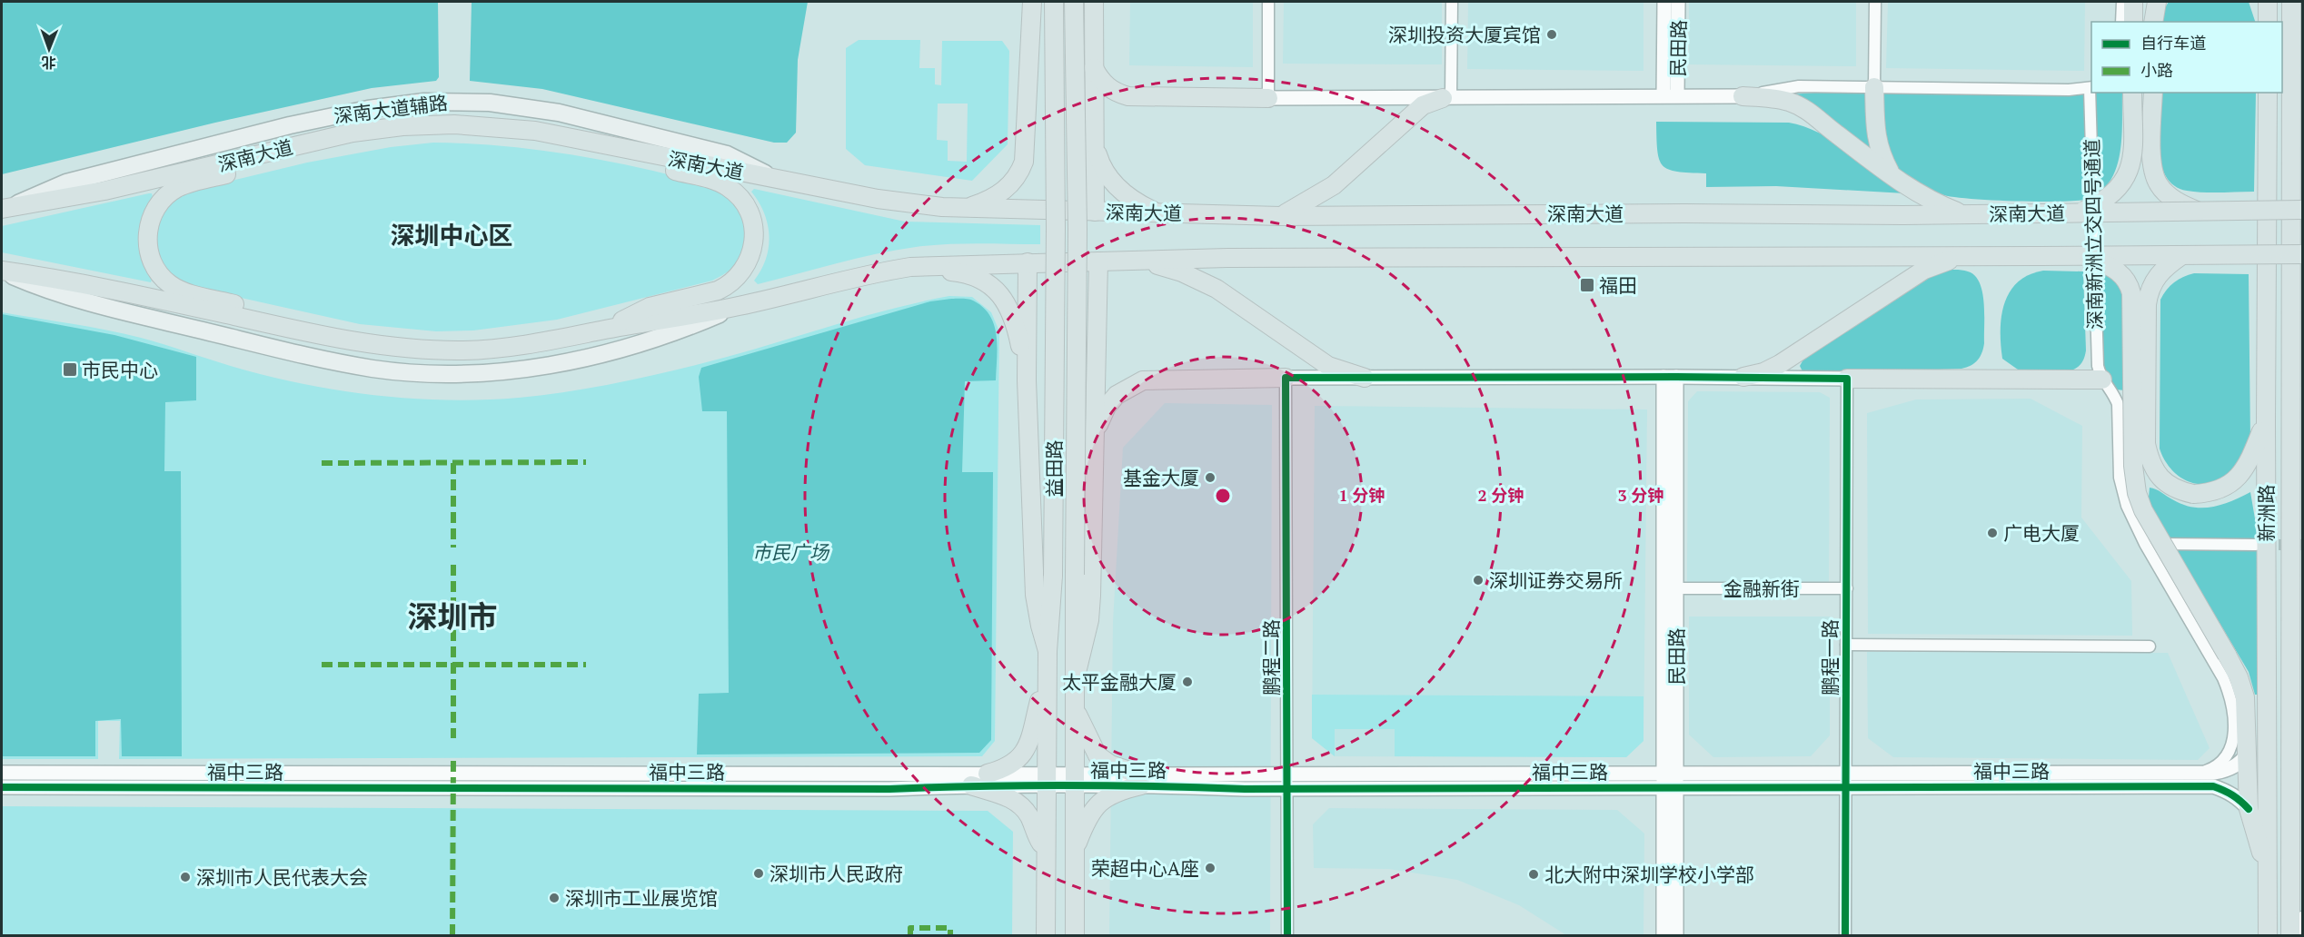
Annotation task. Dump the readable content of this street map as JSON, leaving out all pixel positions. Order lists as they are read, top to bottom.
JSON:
{
  "streets": {
    "main road": [
      "深南大道辅路",
      "深南大道",
      "益田路",
      "新洲路"
    ],
    "street": [
      "民田路",
      "深南新洲立交四号通道",
      "金融新街",
      "鹏程二路",
      "鹏程一路",
      "福中三路"
    ]
  },
  "crossings": [
    ["民田路", "金融新街"],
    ["民田路", "福中三路"],
    ["深南大道辅路", "深南大道"],
    ["益田路", "福中三路"],
    ["金融新街", "鹏程一路"],
    ["鹏程二路", "福中三路"],
    ["鹏程一路", "福中三路"]
  ],
  "districts": ["深圳中心区", "深圳市"],
  "parks": ["市民广场"],
  "places": {
    "other": [
      "深圳投资大厦宾馆",
      "基金大厦",
      "广电大厦",
      "深圳证券交易所",
      "太平金融大厦",
      "荣超中心A座",
      "深圳市人民政府",
      "北大附中深圳学校小学部",
      "深圳市人民代表大会",
      "深圳市工业展览馆"
    ],
    "transit": ["福田", "市民中心"]
  },
  "legend": ["自行车道", "小路"],
  "north": "bottom",
  "rings": ["1 分钟", "2 分钟", "3 分钟"]
}
